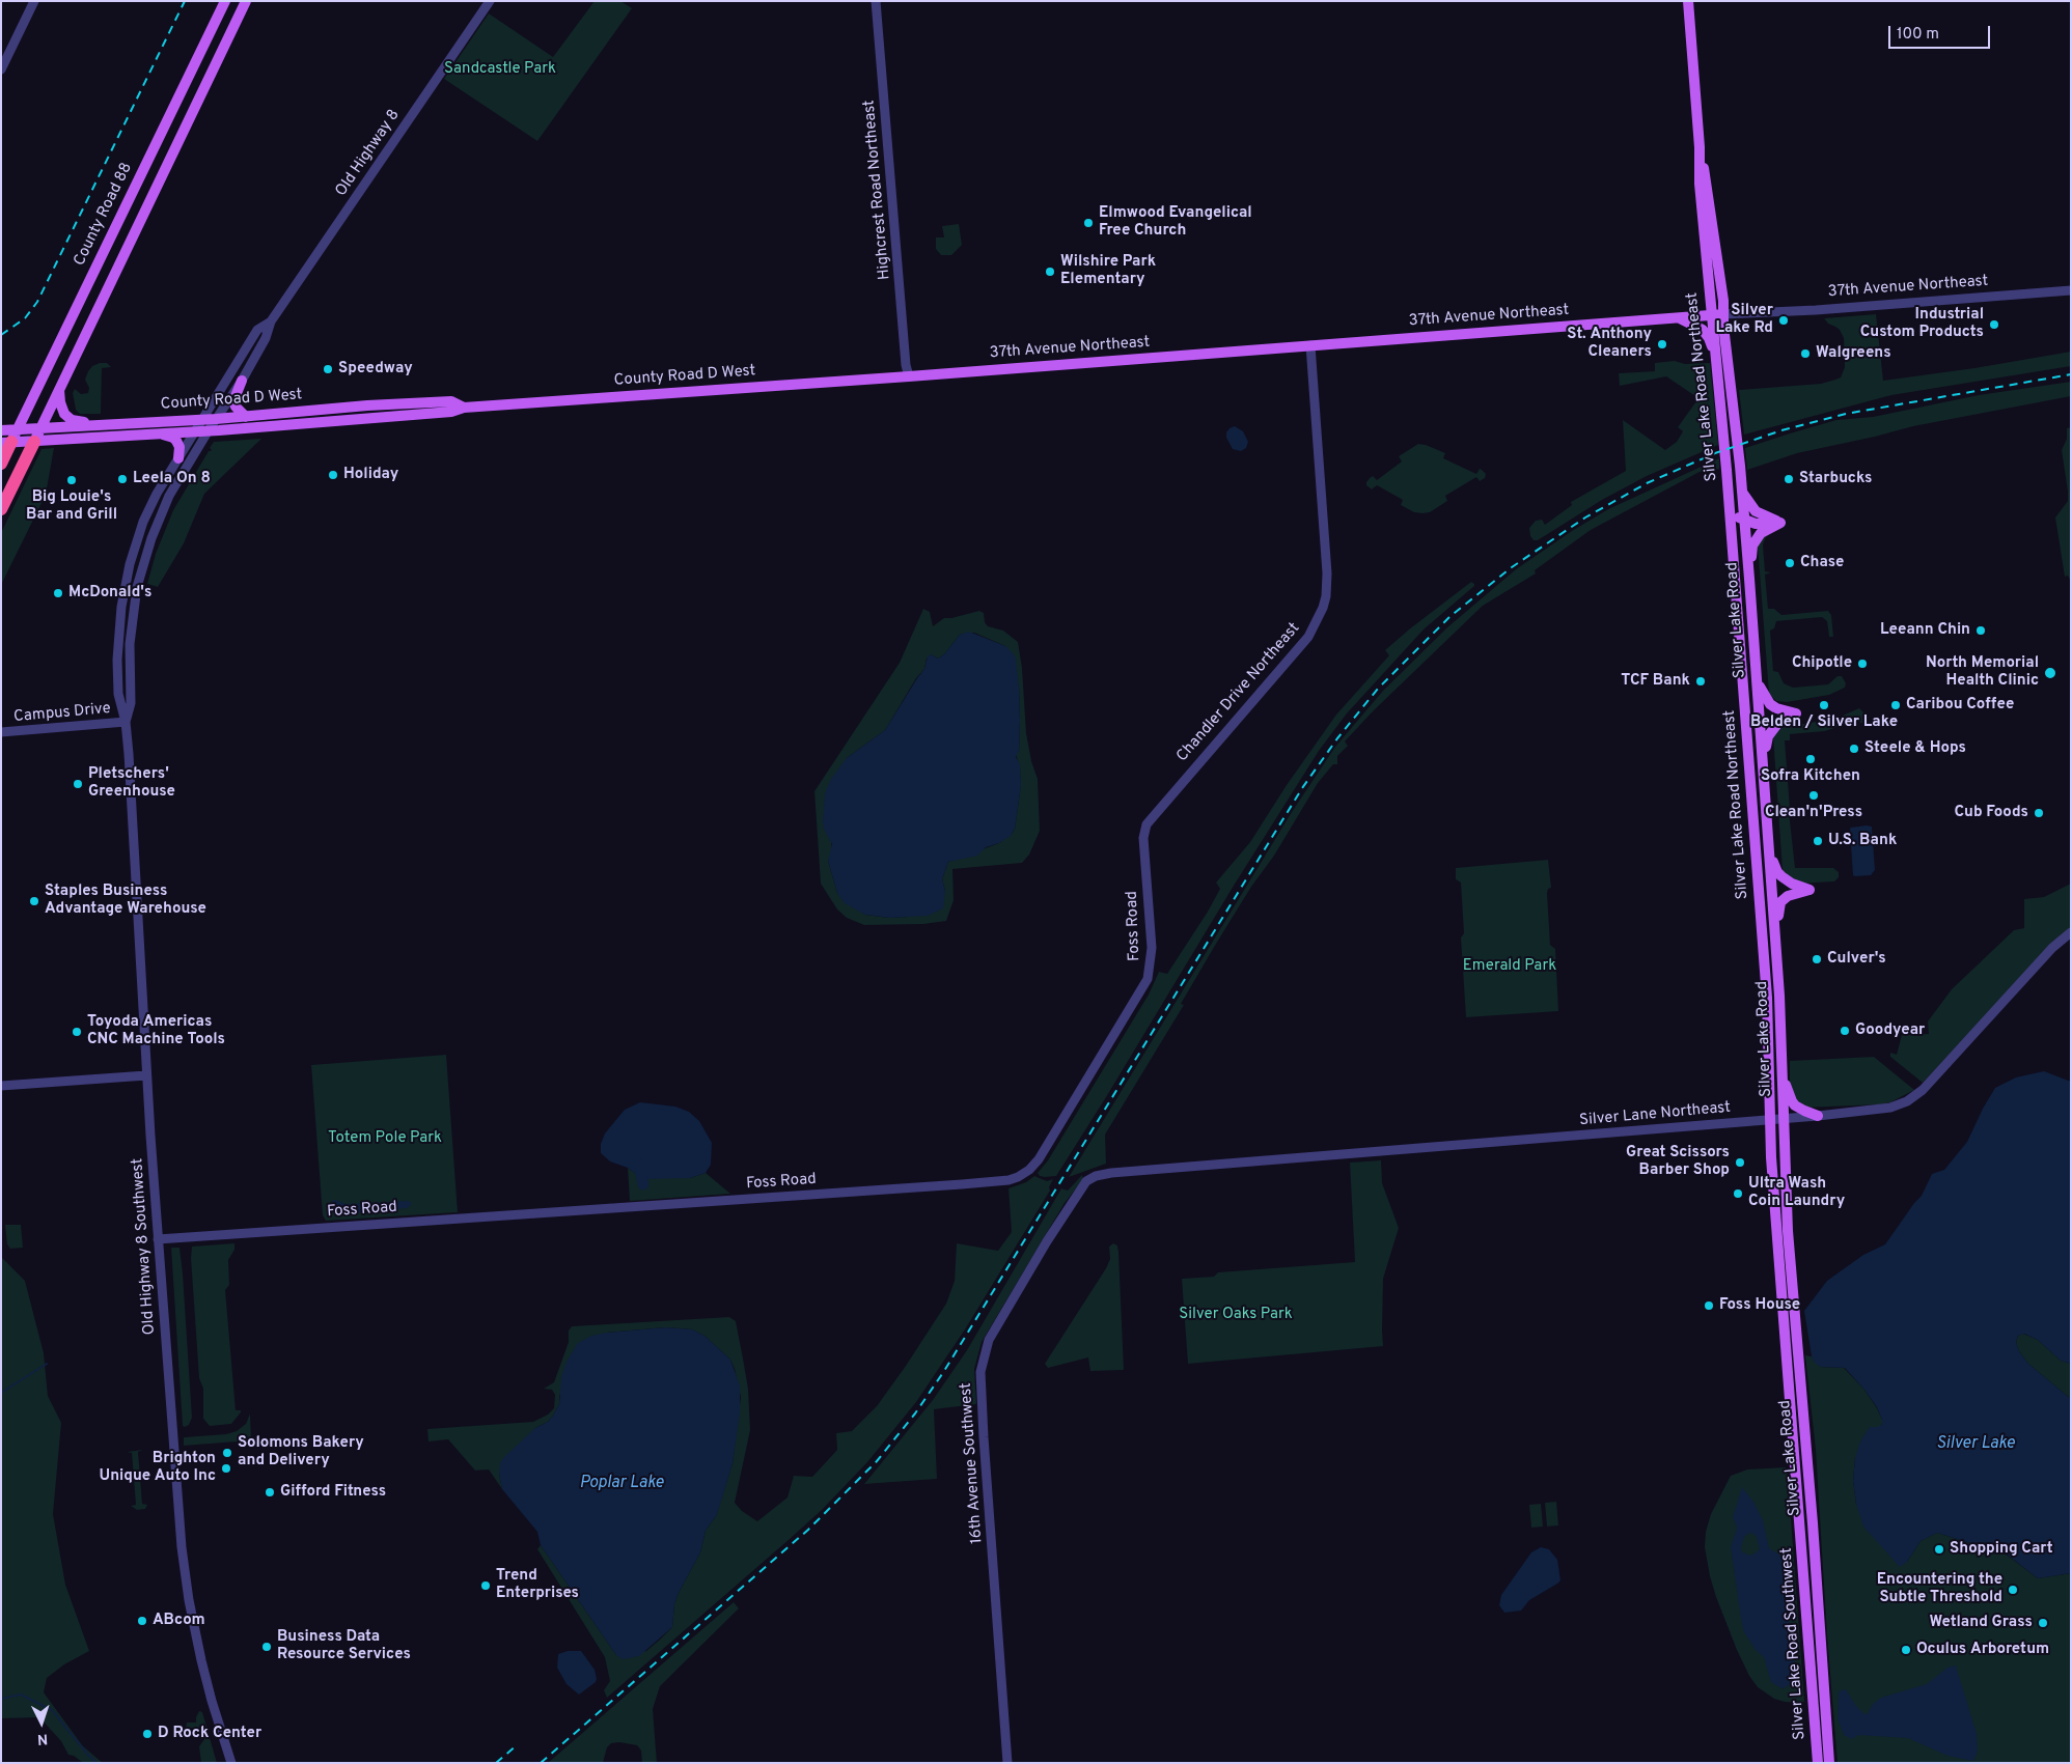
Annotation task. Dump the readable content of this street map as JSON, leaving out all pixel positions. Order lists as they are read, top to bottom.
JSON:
{
  "streets": {
    "main road": [
      "County Road 88",
      "37th Avenue Northeast",
      "County Road D West",
      "Silver Lake Road Northeast",
      "Silver Lake Road",
      "Silver Lake Road Southwest"
    ],
    "street": [
      "Old Highway 8",
      "Highcrest Road Northeast",
      "Chandler Drive Northeast",
      "Campus Drive",
      "Foss Road",
      "Silver Lane Northeast",
      "Old Highway 8 Southwest",
      "16th Avenue Southwest"
    ]
  },
  "crossings": [
    ["Old Highway 8", "County Road D West"],
    ["Old Highway 8", "Old Highway 8 Southwest"],
    ["Highcrest Road Northeast", "37th Avenue Northeast"],
    ["Highcrest Road Northeast", "County Road D West"],
    ["County Road 88", "County Road D West"],
    ["37th Avenue Northeast", "County Road D West"],
    ["37th Avenue Northeast", "Silver Lake Road Northeast"],
    ["37th Avenue Northeast", "Silver Lake Road"],
    ["37th Avenue Northeast", "Chandler Drive Northeast"],
    ["County Road D West", "Old Highway 8 Southwest"],
    ["Silver Lake Road Northeast", "Silver Lake Road"],
    ["Silver Lake Road Northeast", "Silver Lane Northeast"],
    ["Silver Lake Road Northeast", "Silver Lake Road Southwest"],
    ["Silver Lake Road", "Silver Lane Northeast"],
    ["Chandler Drive Northeast", "Foss Road"],
    ["Campus Drive", "Old Highway 8 Southwest"],
    ["Foss Road", "Old Highway 8 Southwest"],
    ["Silver Lane Northeast", "16th Avenue Southwest"],
    ["Silver Lane Northeast", "Silver Lake Road Southwest"]
  ],
  "water": ["Silver Lake", "Poplar Lake"],
  "parks": [
    "Sandcastle Park",
    "Emerald Park",
    "Totem Pole Park",
    "Silver Oaks Park"
  ],
  "places": [
    "Elmwood Evangelical Free Church",
    "Wilshire Park Elementary",
    "Silver Lake Rd",
    "Industrial Custom Products",
    "St. Anthony Cleaners",
    "Walgreens",
    "Speedway",
    "Holiday",
    "Leela On 8",
    "Starbucks",
    "Big Louie's Bar and Grill",
    "Chase",
    "McDonald's",
    "Leeann Chin",
    "Chipotle",
    "North Memorial Health Clinic",
    "TCF Bank",
    "Belden / Silver Lake",
    "Caribou Coffee",
    "Steele & Hops",
    "Sofra Kitchen",
    "Pletschers' Greenhouse",
    "Clean'n'Press",
    "Cub Foods",
    "U.S. Bank",
    "Staples Business Advantage Warehouse",
    "Culver's",
    "Goodyear",
    "Toyoda Americas CNC Machine Tools",
    "Great Scissors Barber Shop",
    "Ultra Wash Coin Laundry",
    "Foss House",
    "Solomons Bakery and Delivery",
    "Brighton Unique Auto Inc",
    "Gifford Fitness",
    "Shopping Cart",
    "Trend Enterprises",
    "Encountering the Subtle Threshold",
    "ABcom",
    "Wetland Grass",
    "Business Data Resource Services",
    "Oculus Arboretum",
    "D Rock Center"
  ],
  "scale_bar": "100 m",
  "north": "bottom"
}
